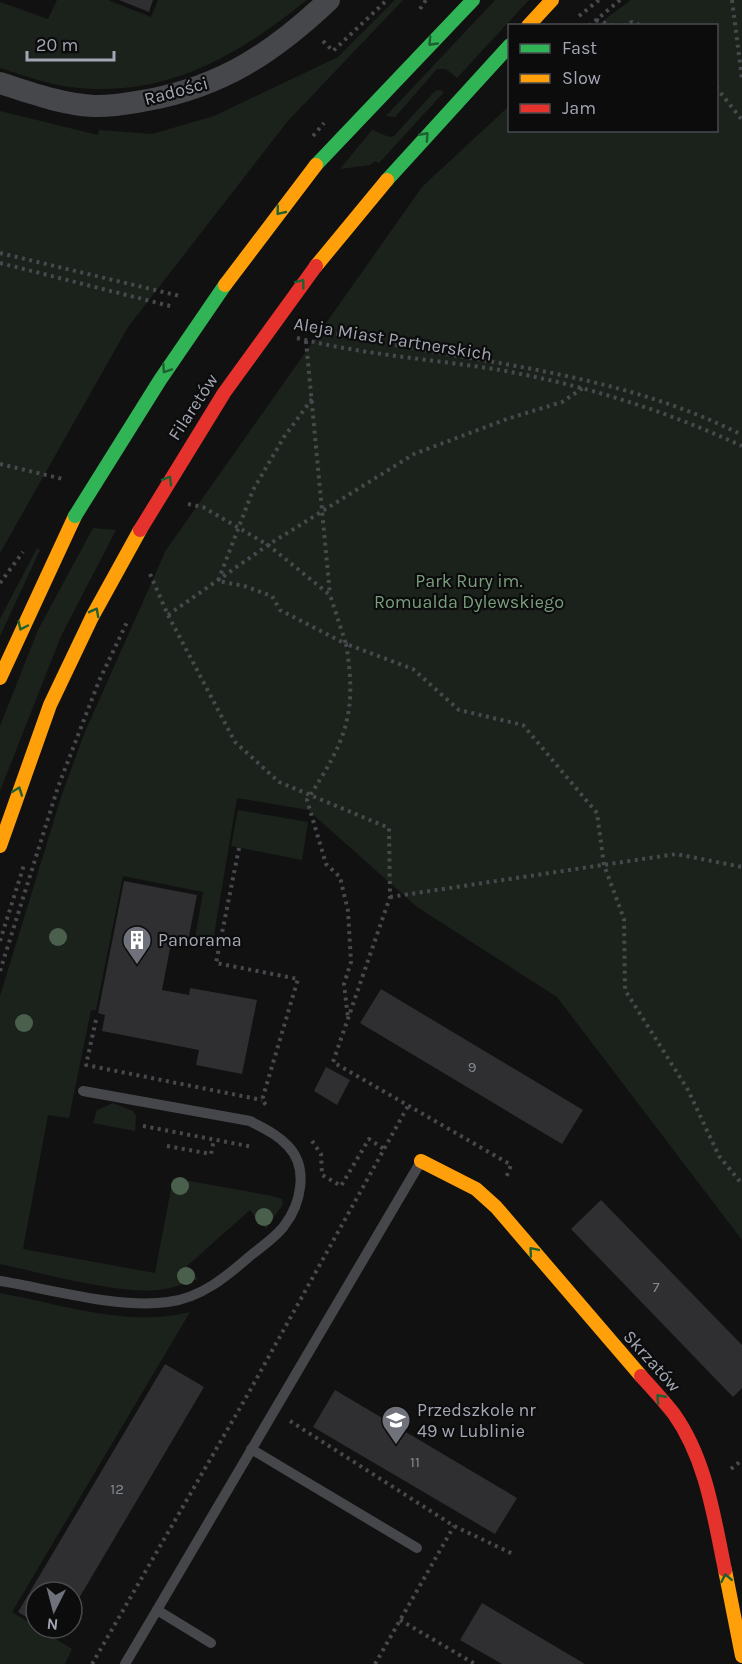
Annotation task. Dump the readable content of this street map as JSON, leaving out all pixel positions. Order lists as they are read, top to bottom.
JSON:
{
  "streets": {
    "main road": ["Filaretów", "Skrzatów"],
    "street": ["Radości"],
    "path": ["Aleja Miast Partnerskich"]
  },
  "one_way": ["Skrzatów"],
  "parks": ["Park Rury im. Romualda Dylewskiego"],
  "places": {
    "building": ["Panorama"],
    "school or university": ["Przedszkole nr 49 w Lublinie"]
  },
  "house_numbers": [
    "9",
    "7",
    "11",
    "12"
  ],
  "legend": ["Fast", "Slow", "Jam"],
  "scale_bar": "20 m",
  "north": "bottom"
}
